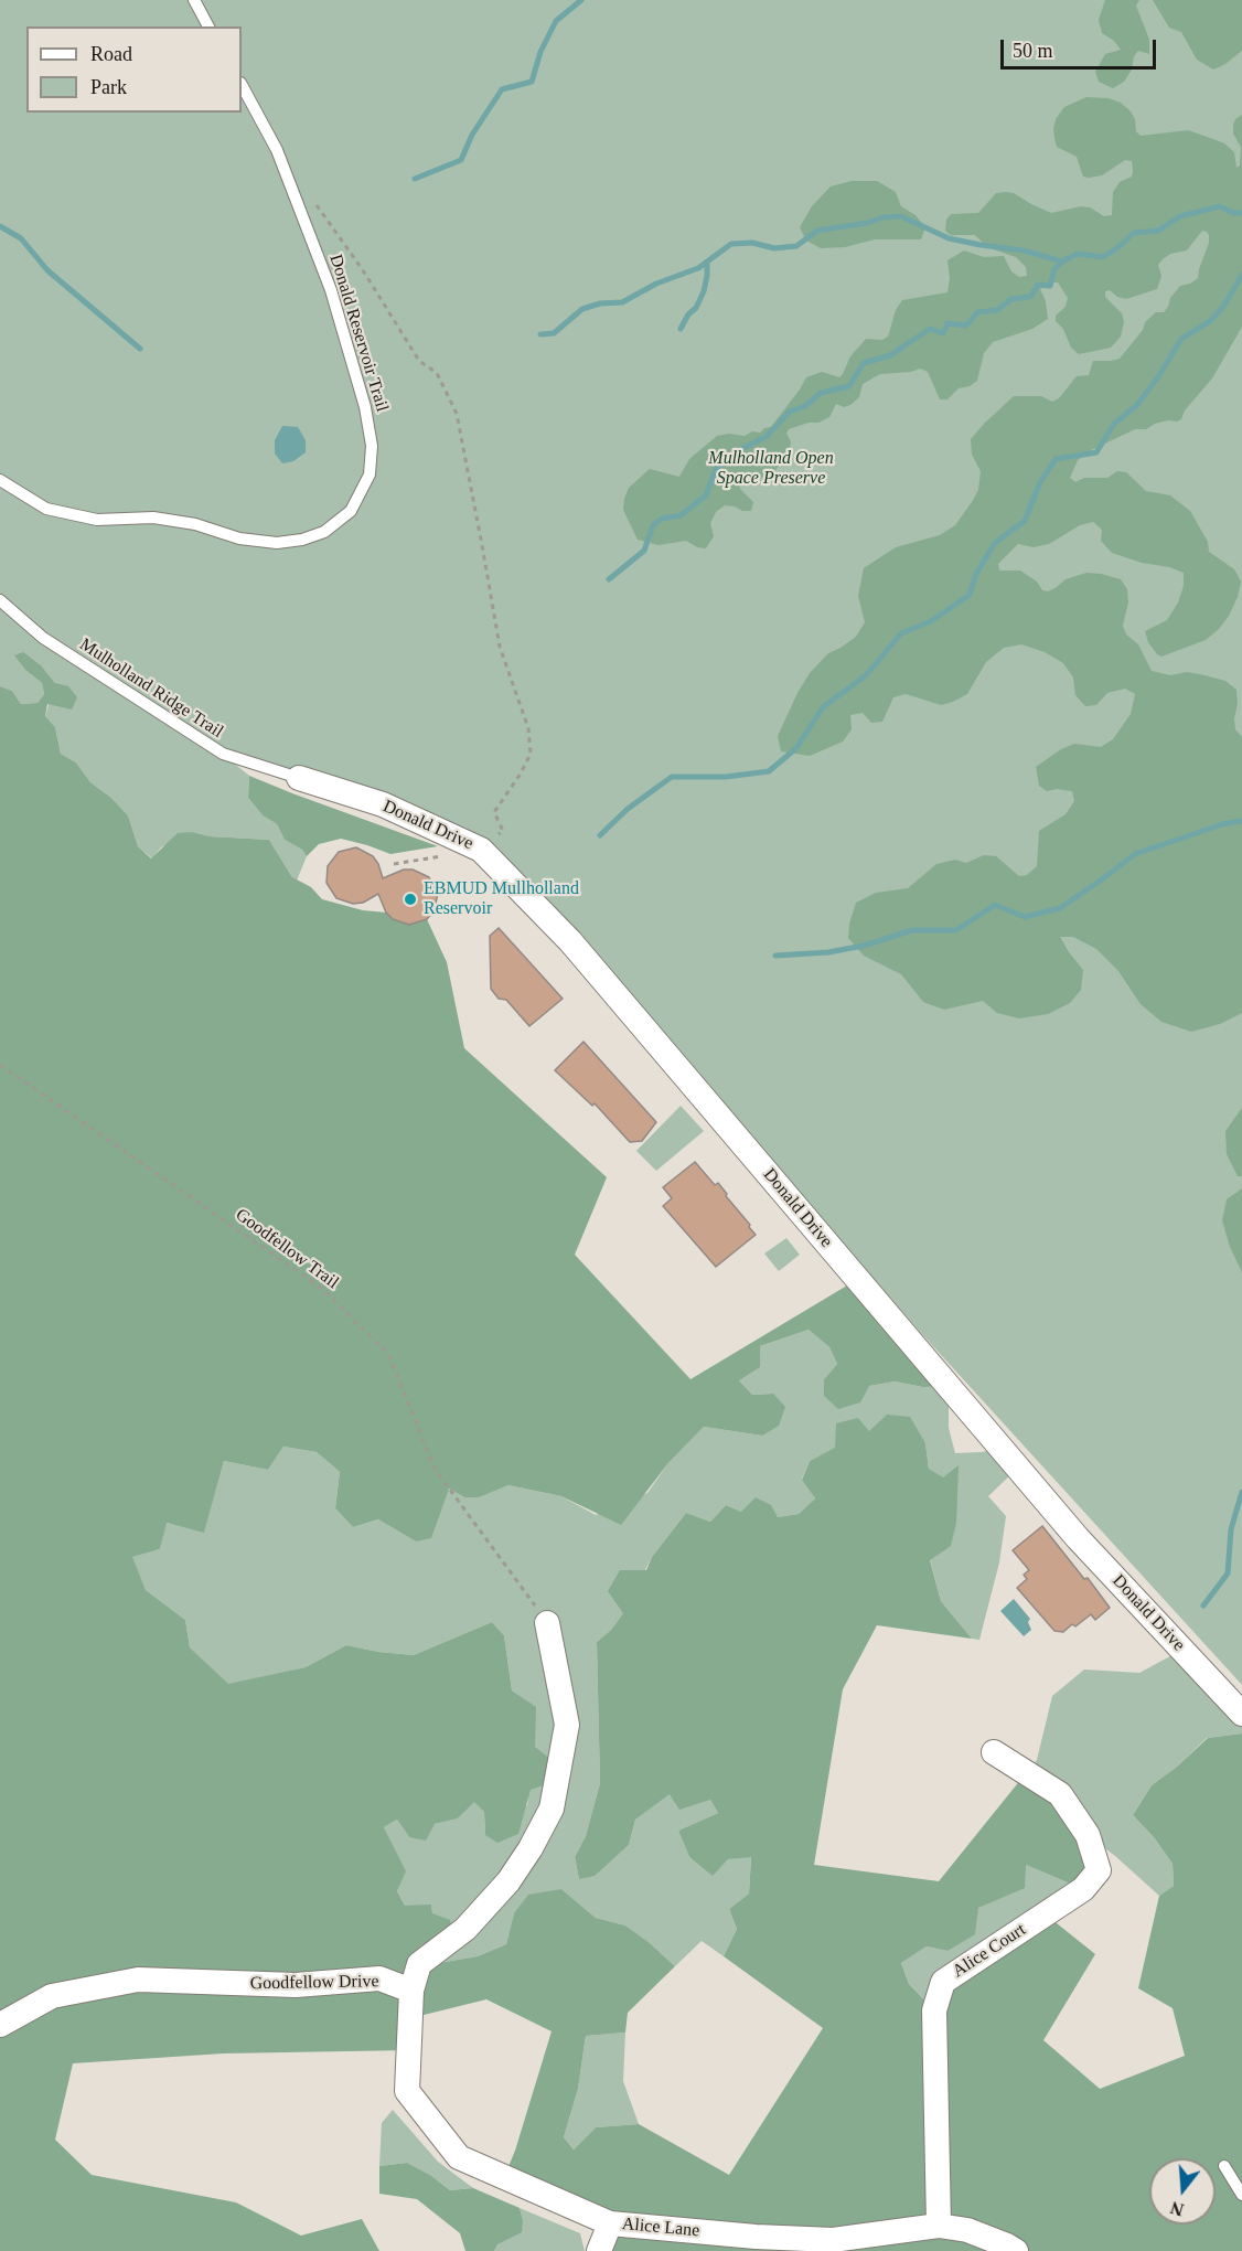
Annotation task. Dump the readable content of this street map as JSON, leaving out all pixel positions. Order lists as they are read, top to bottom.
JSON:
{
  "streets": {
    "street": [
      "Donald Drive",
      "Alice Court",
      "Goodfellow Drive",
      "Alice Lane"
    ],
    "lane": ["Donald Reservoir Trail", "Mulholland Ridge Trail"],
    "path": ["Goodfellow Trail"]
  },
  "crossings": [
    ["Mulholland Ridge Trail", "Donald Drive"],
    ["Alice Court", "Alice Lane"],
    ["Goodfellow Drive", "Alice Lane"]
  ],
  "parks": ["Mulholland Open Space Preserve"],
  "places": ["EBMUD Mullholland Reservoir"],
  "legend": ["Road", "Park"],
  "scale_bar": "50 m",
  "north": "bottom"
}
